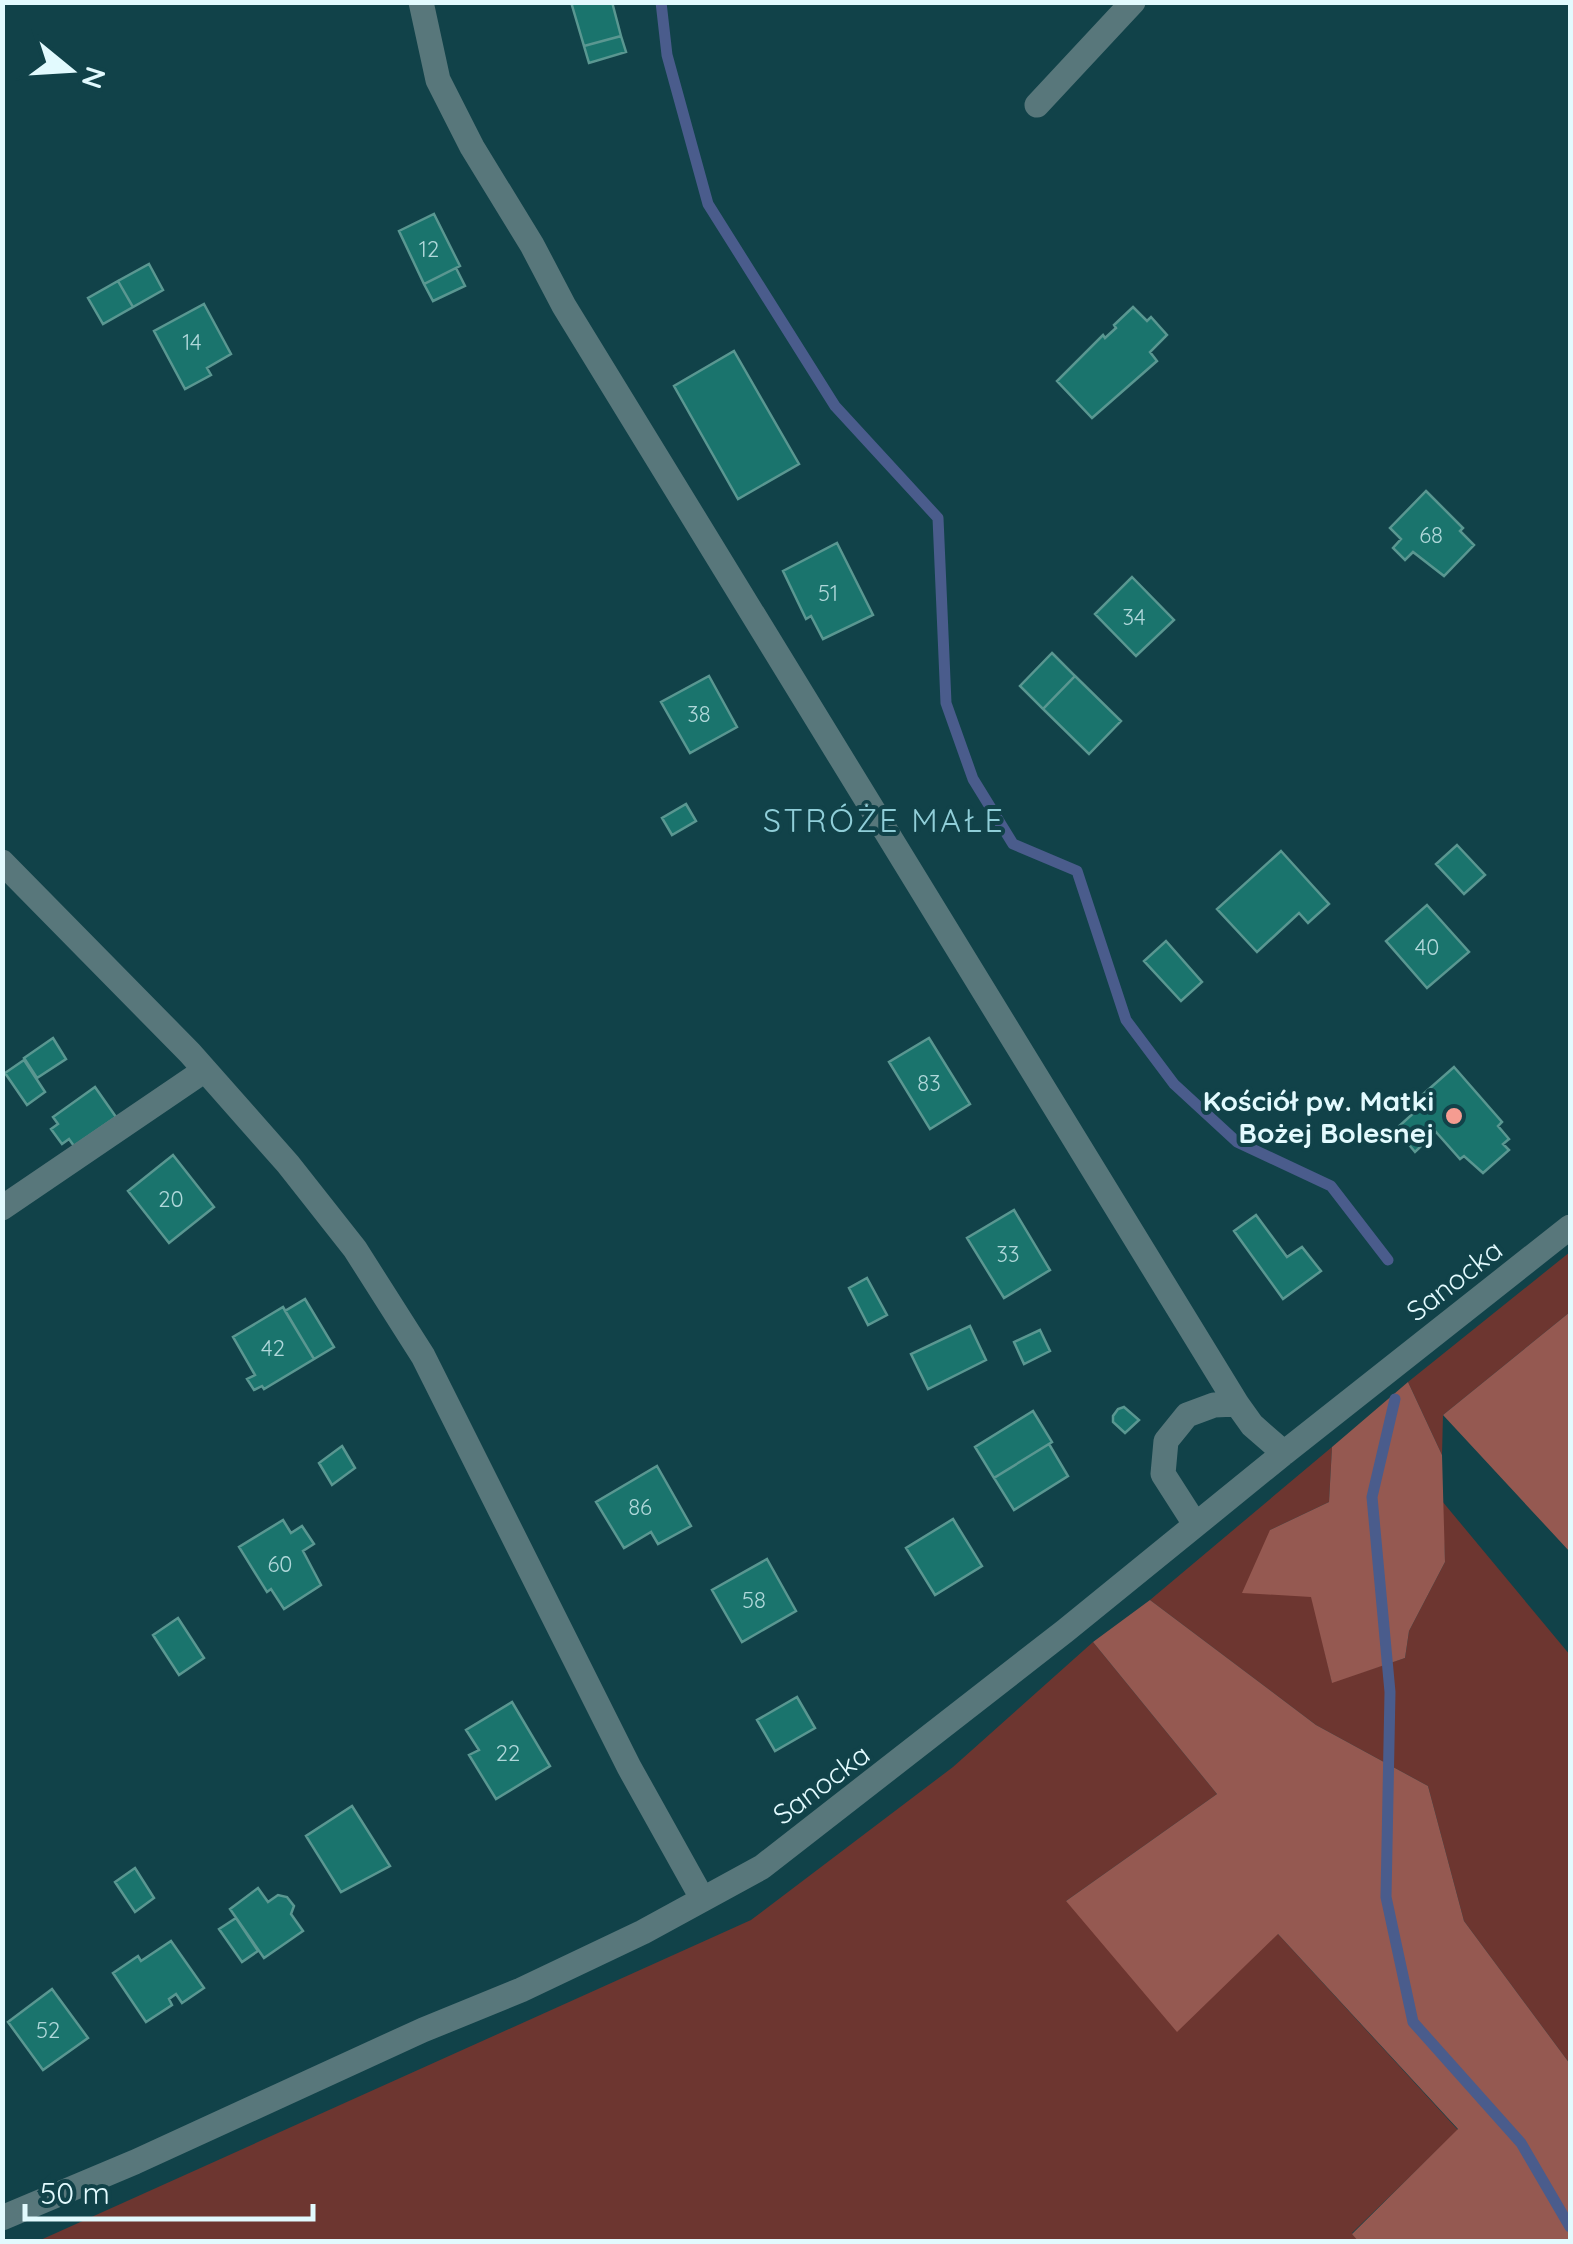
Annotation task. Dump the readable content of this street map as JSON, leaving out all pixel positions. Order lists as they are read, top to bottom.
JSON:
{
  "streets": {
    "street": ["Sanocka"]
  },
  "districts": ["STRÓŻE MAŁE"],
  "places": ["Kościół pw. Matki Bożej Bolesnej"],
  "house_numbers": [
    "12",
    "14",
    "68",
    "51",
    "34",
    "38",
    "40",
    "83",
    "20",
    "33",
    "42",
    "86",
    "60",
    "58",
    "22",
    "52"
  ],
  "scale_bar": "50 m",
  "north": "right"
}
